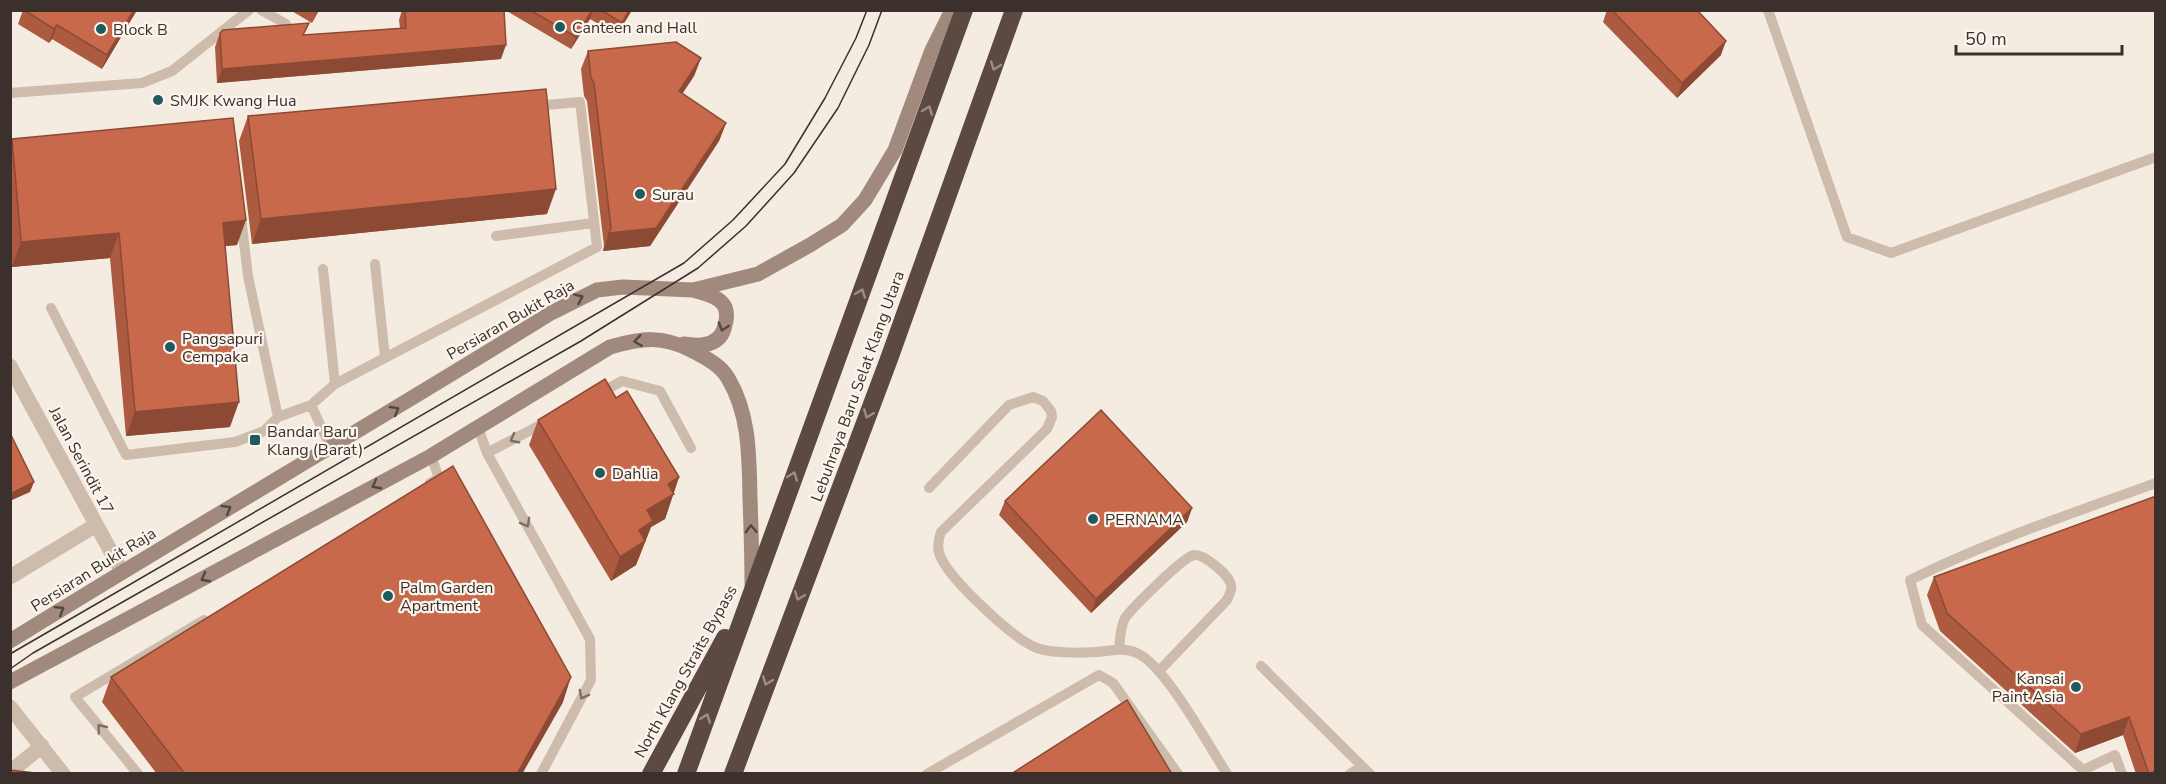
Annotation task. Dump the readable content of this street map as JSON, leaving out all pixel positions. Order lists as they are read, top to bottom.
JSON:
{
  "streets": {
    "highway": ["Lebuhraya Baru Selat Klang Utara", "North Klang Straits Bypass"],
    "main road": ["Persiaran Bukit Raja"],
    "street": ["Jalan Serindit 17"]
  },
  "crossings": [
    ["Persiaran Bukit Raja", "Jalan Serindit 17"],
    ["Lebuhraya Baru Selat Klang Utara", "North Klang Straits Bypass"]
  ],
  "places": {
    "other": [
      "Canteen and Hall",
      "Block B",
      "SMJK Kwang Hua",
      "Surau",
      "Pangsapuri Cempaka",
      "Dahlia",
      "PERNAMA",
      "Palm Garden Apartment",
      "Kansai Paint Asia"
    ],
    "transit": ["Bandar Baru Klang (Barat)"]
  },
  "scale_bar": "50 m"
}
